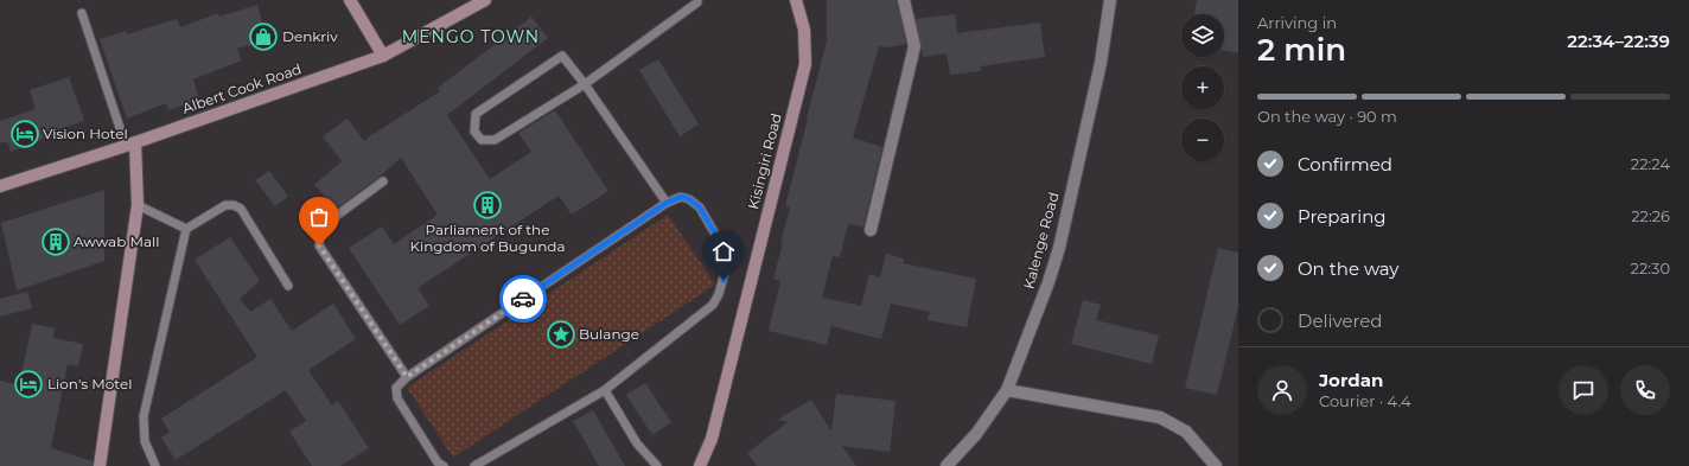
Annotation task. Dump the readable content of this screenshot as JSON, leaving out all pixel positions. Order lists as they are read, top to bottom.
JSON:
{
  "streets": {
    "main road": ["Albert Cook Road", "Kisingiri Road"],
    "street": ["Kalenge Road"]
  },
  "districts": ["MENGO TOWN"],
  "places": {
    "shop": ["Denkriv"],
    "hotel": ["Vision Hotel", "Lion's Motel"],
    "building": ["Parliament of the Kingdom of Bugunda", "Awwab Mall"],
    "place": ["Bulange"]
  },
  "page": {
    "heading": ["2 min", "Arriving in", "22:34–22:39"],
    "panel": ["Jordan", "Courier · 4.4"],
    "map_buttons": ["+", "−"],
    "bar": "On the way · 90 m",
    "list": [
      ["Confirmed", "22:24"],
      ["Preparing", "22:26"],
      ["On the way", "22:30"],
      "Delivered"
    ]
  }
}
